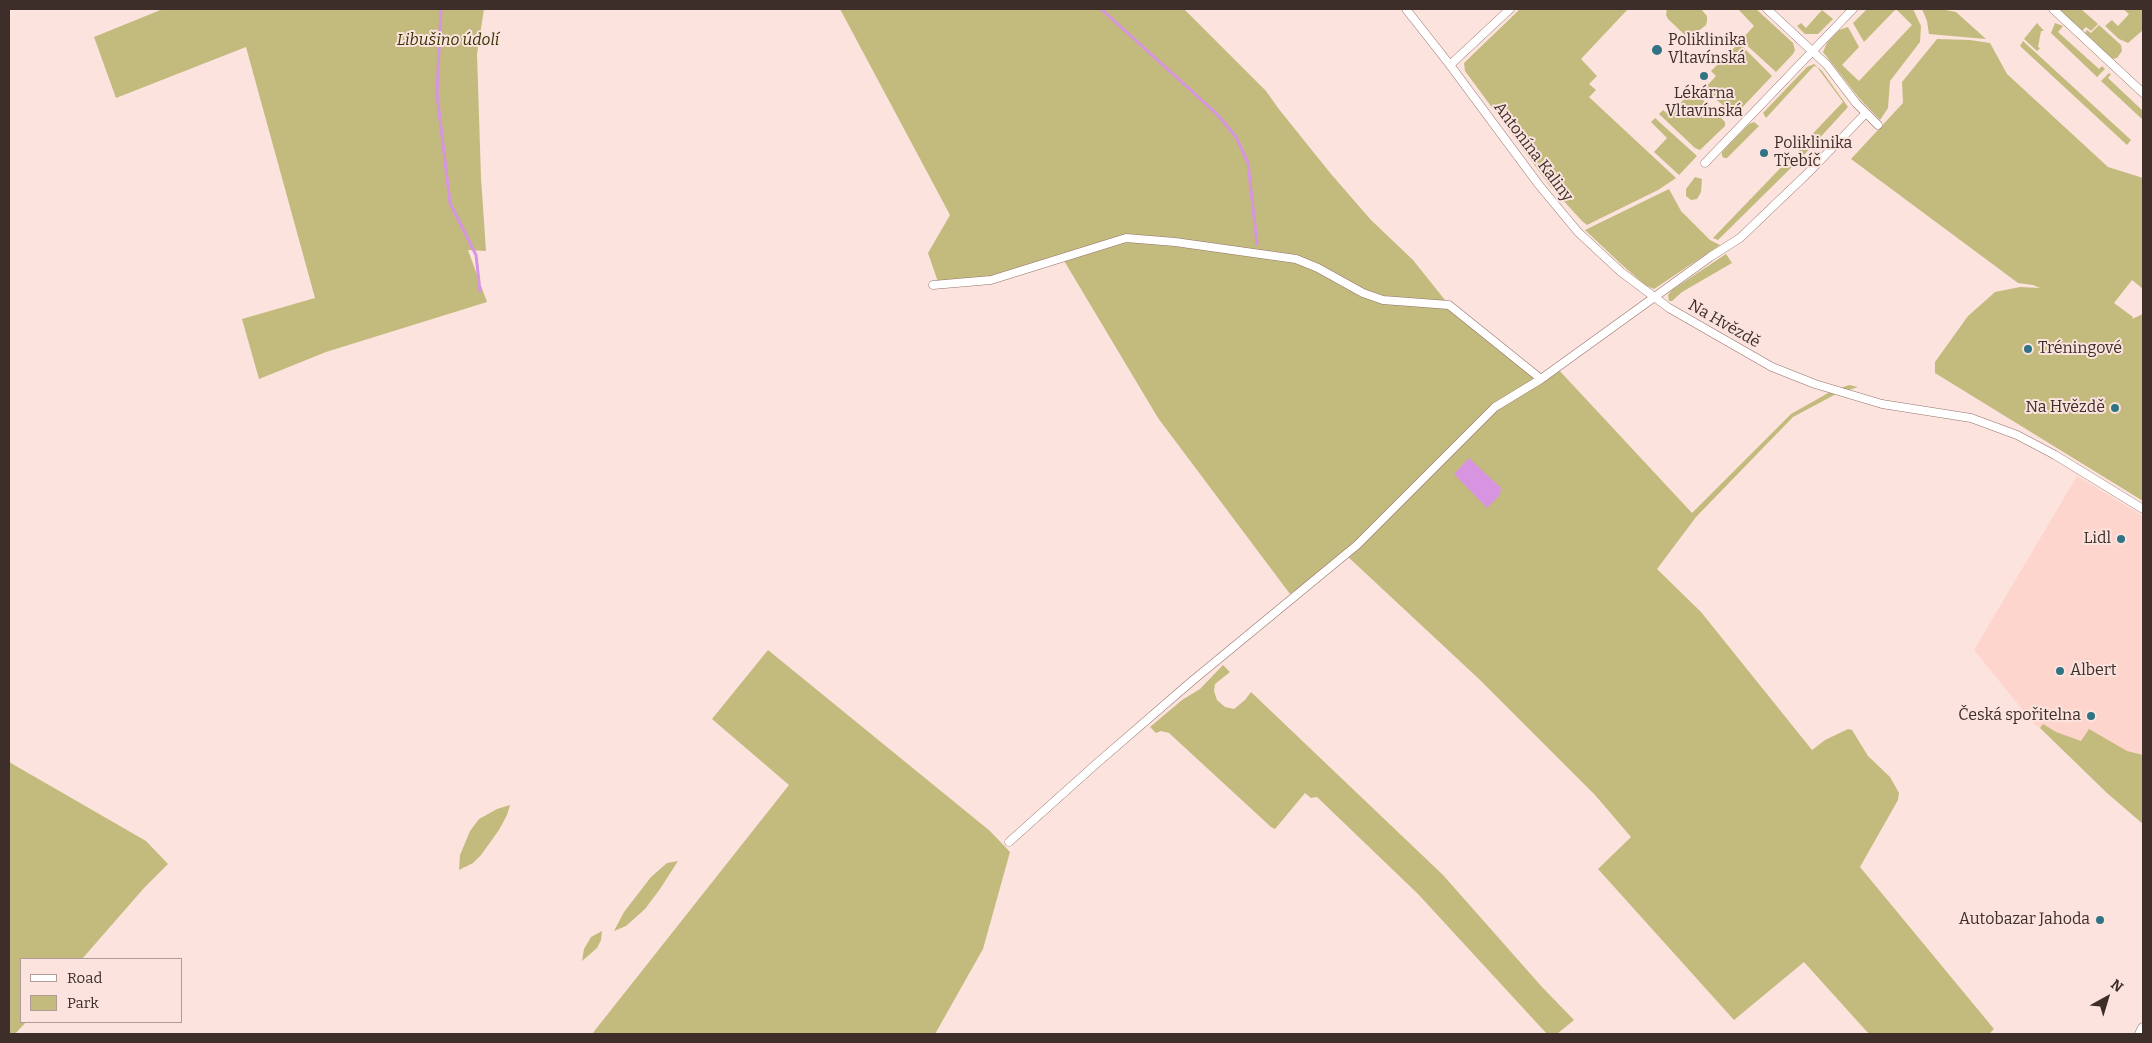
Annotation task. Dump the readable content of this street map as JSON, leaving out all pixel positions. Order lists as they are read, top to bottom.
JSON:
{
  "streets": {
    "street": ["Antonína Kaliny", "Na Hvězdě"]
  },
  "crossings": [
    ["Antonína Kaliny", "Na Hvězdě"]
  ],
  "parks": ["Libušino údolí"],
  "places": [
    "Poliklinika Vltavínská",
    "Lékárna Vltavínská",
    "Poliklinika Třebíč",
    "Tréningové",
    "Na Hvězdě",
    "Lidl",
    "Albert",
    "Česká spořitelna",
    "Autobazar Jahoda"
  ],
  "legend": ["Road", "Park"],
  "north": "top right"
}
